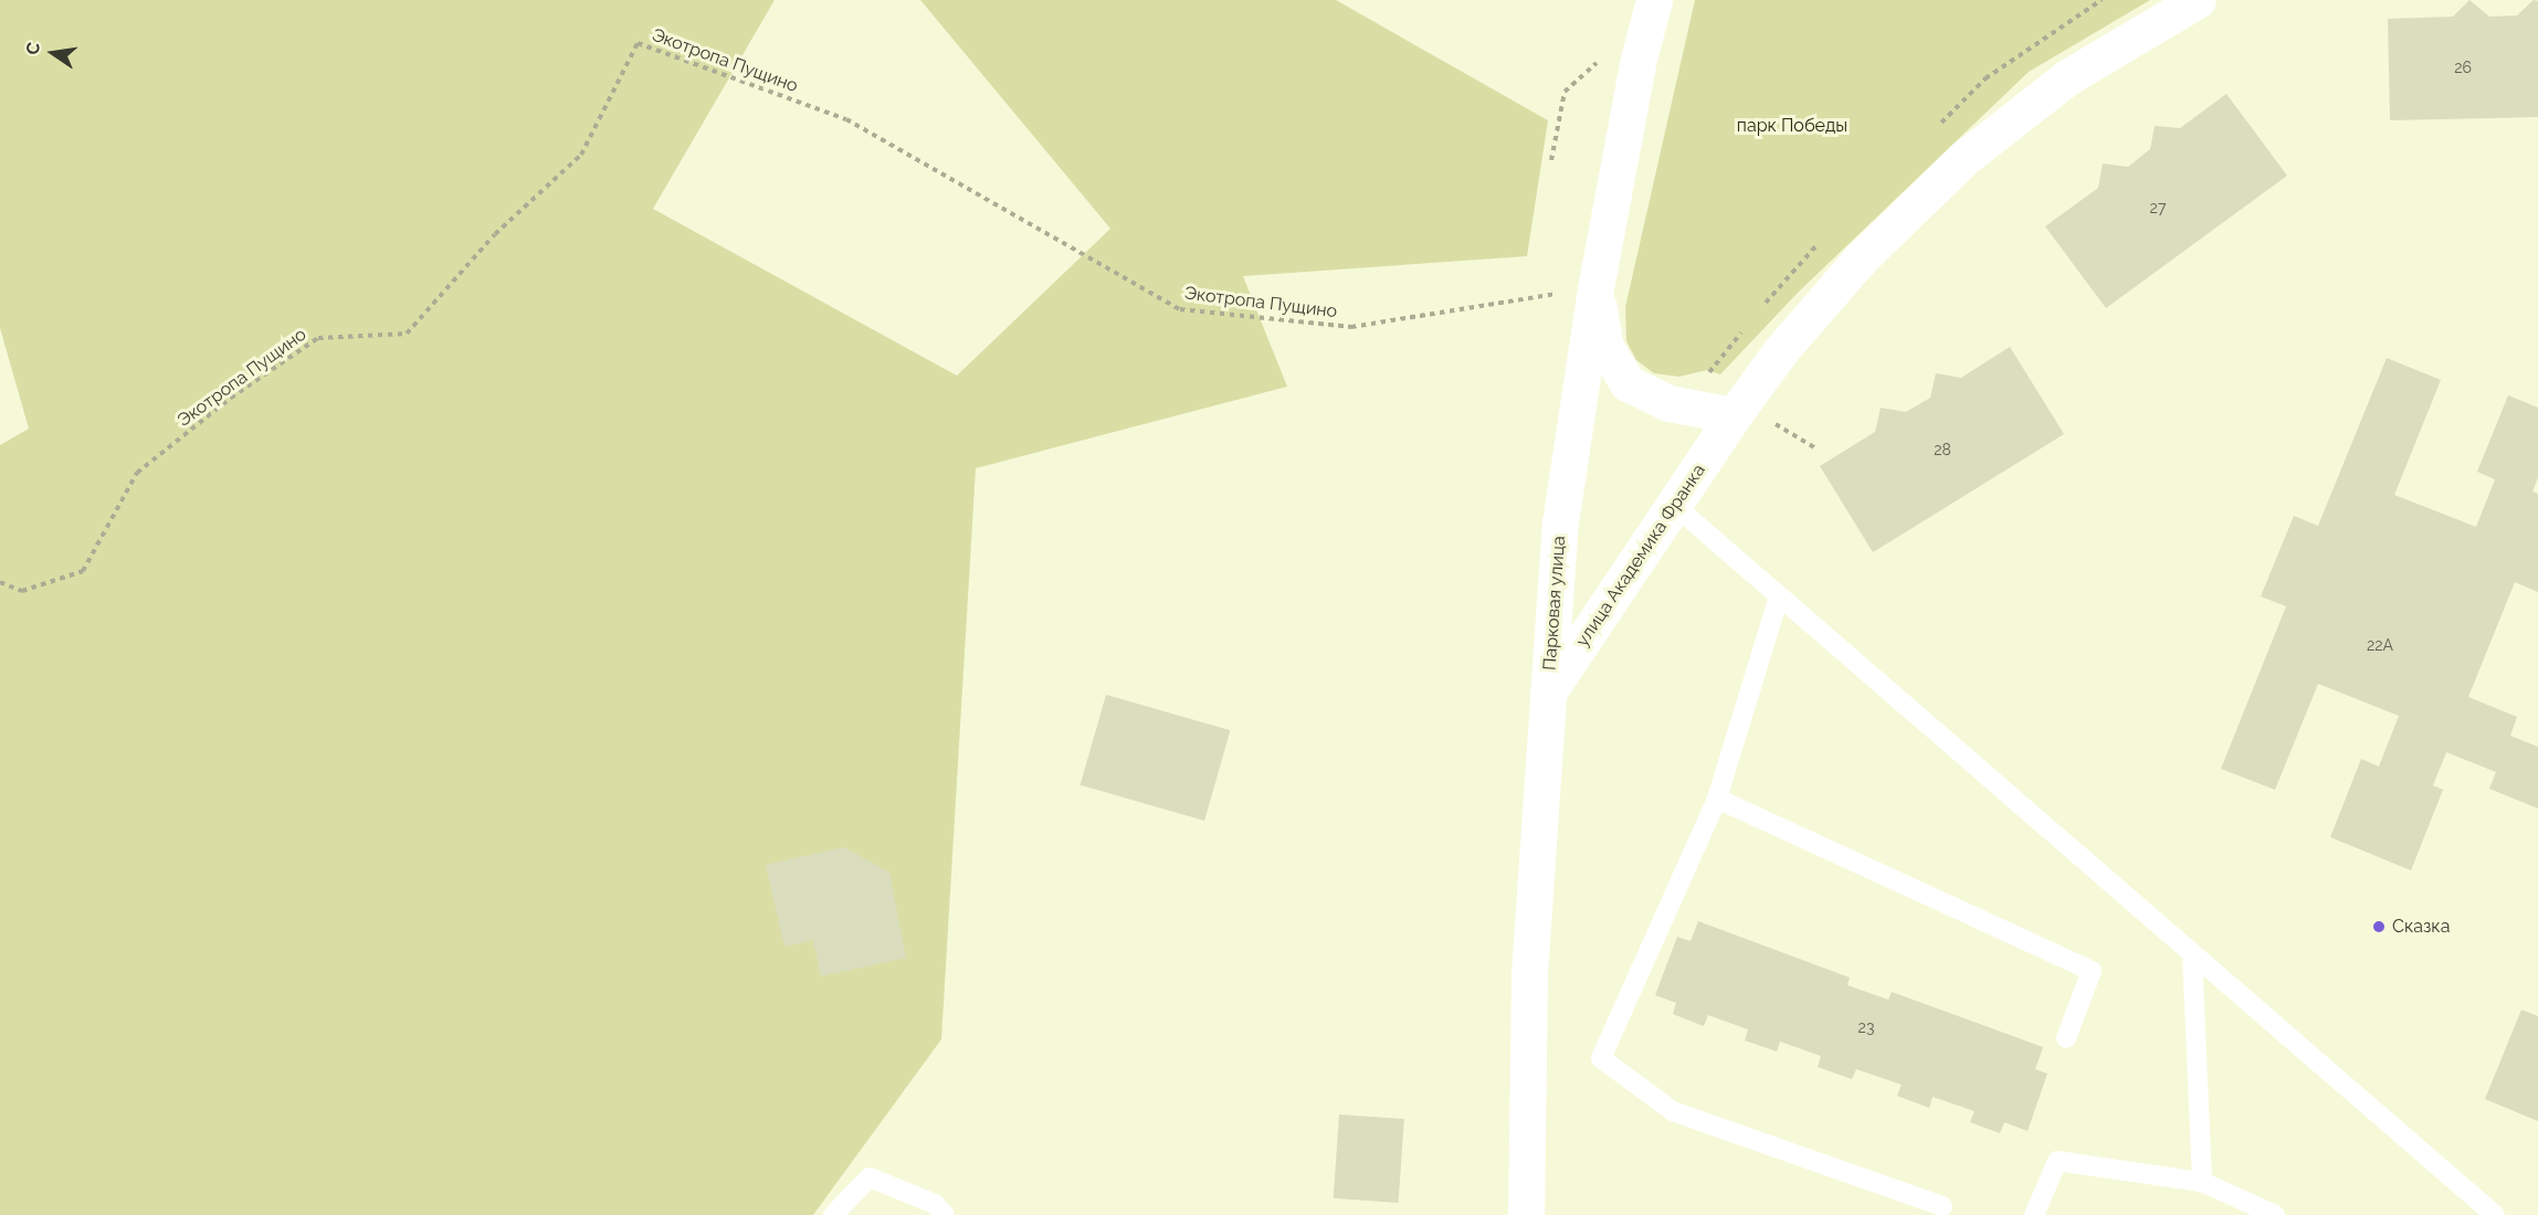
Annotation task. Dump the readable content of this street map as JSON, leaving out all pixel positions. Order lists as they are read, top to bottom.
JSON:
{
  "streets": {
    "street": ["улица Академика Франка", "Парковая улица"],
    "path": ["Экотропа Пущино"]
  },
  "crossings": [
    ["Экотропа Пущино", "Парковая улица"],
    ["улица Академика Франка", "Парковая улица"]
  ],
  "parks": ["парк Победы"],
  "places": ["Сказка"],
  "house_numbers": [
    "26",
    "27",
    "28",
    "22А",
    "23"
  ],
  "north": "left"
}
